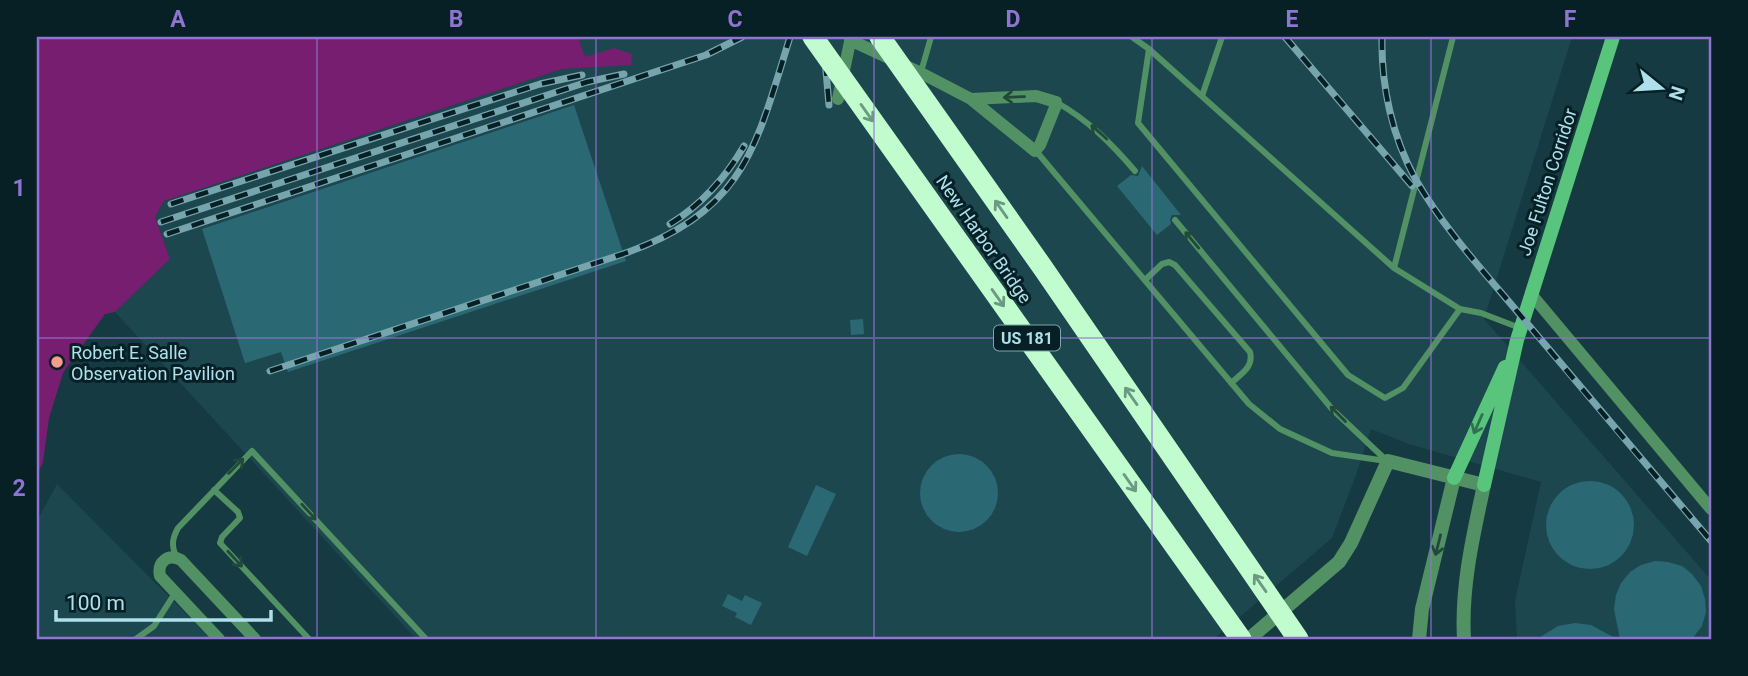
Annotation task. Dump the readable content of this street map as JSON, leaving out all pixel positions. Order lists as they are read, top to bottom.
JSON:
{
  "streets": {
    "highway": ["New Harbor Bridge", "US 181"],
    "main road": ["Joe Fulton Corridor"]
  },
  "places": ["Robert E. Salle Observation Pavilion"],
  "scale_bar": "100 m",
  "north": "right",
  "grid": {
    "columns": [
      "A",
      "B",
      "C",
      "D",
      "E",
      "F"
    ],
    "rows": ["1", "2"]
  }
}
